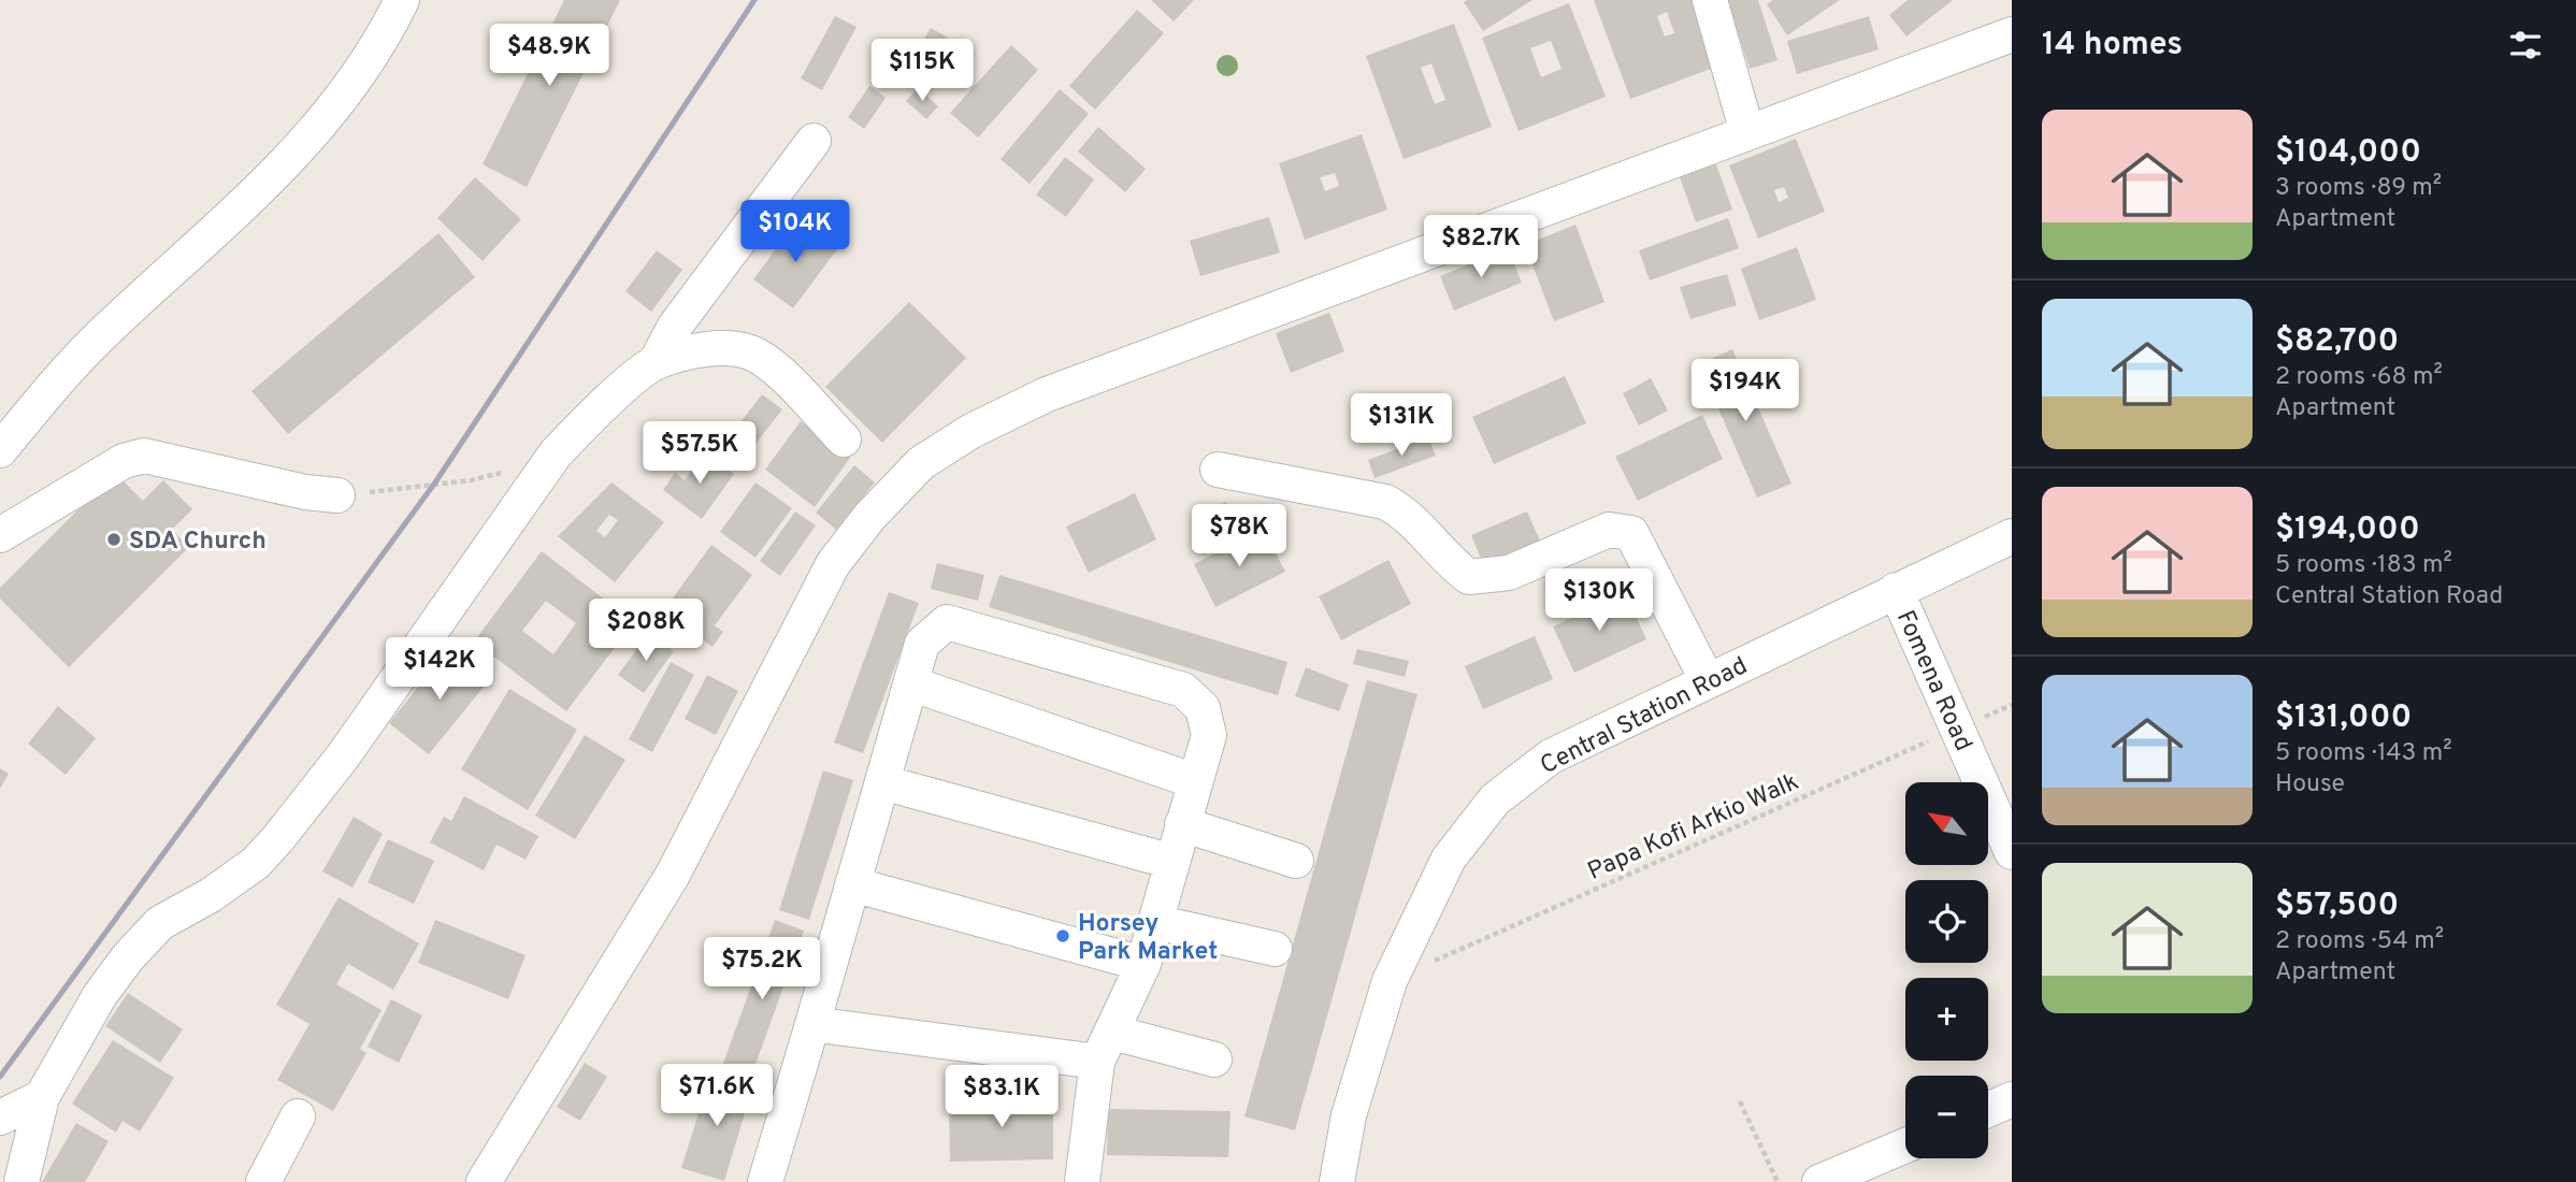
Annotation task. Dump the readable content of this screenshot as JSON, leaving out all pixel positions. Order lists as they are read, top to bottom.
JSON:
{
  "streets": {
    "street": ["Fomena Road", "Central Station Road"],
    "path": ["Papa Kofi Arkio Walk"]
  },
  "crossings": [
    ["Fomena Road", "Central Station Road"],
    ["Fomena Road", "Papa Kofi Arkio Walk"],
    ["Central Station Road", "Papa Kofi Arkio Walk"]
  ],
  "places": ["SDA Church", "Horsey Park Market"],
  "north": "top left",
  "page": {
    "heading": "14 homes",
    "price": [
      "$48.9K",
      "$115K",
      "$104K",
      "$82.7K",
      "$194K",
      "$131K",
      "$57.5K",
      "$78K",
      "$130K",
      "$208K",
      "$142K",
      "$75.2K",
      "$71.6K",
      "$83.1K"
    ],
    "list": [
      {
        "name": "$104,000",
        "note": "3 rooms · 89 m² · Apartment"
      },
      {
        "name": "$82,700",
        "note": "2 rooms · 68 m² · Apartment"
      },
      {
        "name": "$194,000",
        "note": "5 rooms · 183 m² · Central Station Road"
      },
      {
        "name": "$131,000",
        "note": "5 rooms · 143 m² · House"
      },
      {
        "name": "$57,500",
        "note": "2 rooms · 54 m² · Apartment"
      }
    ],
    "map_buttons": ["+", "−"]
  }
}
